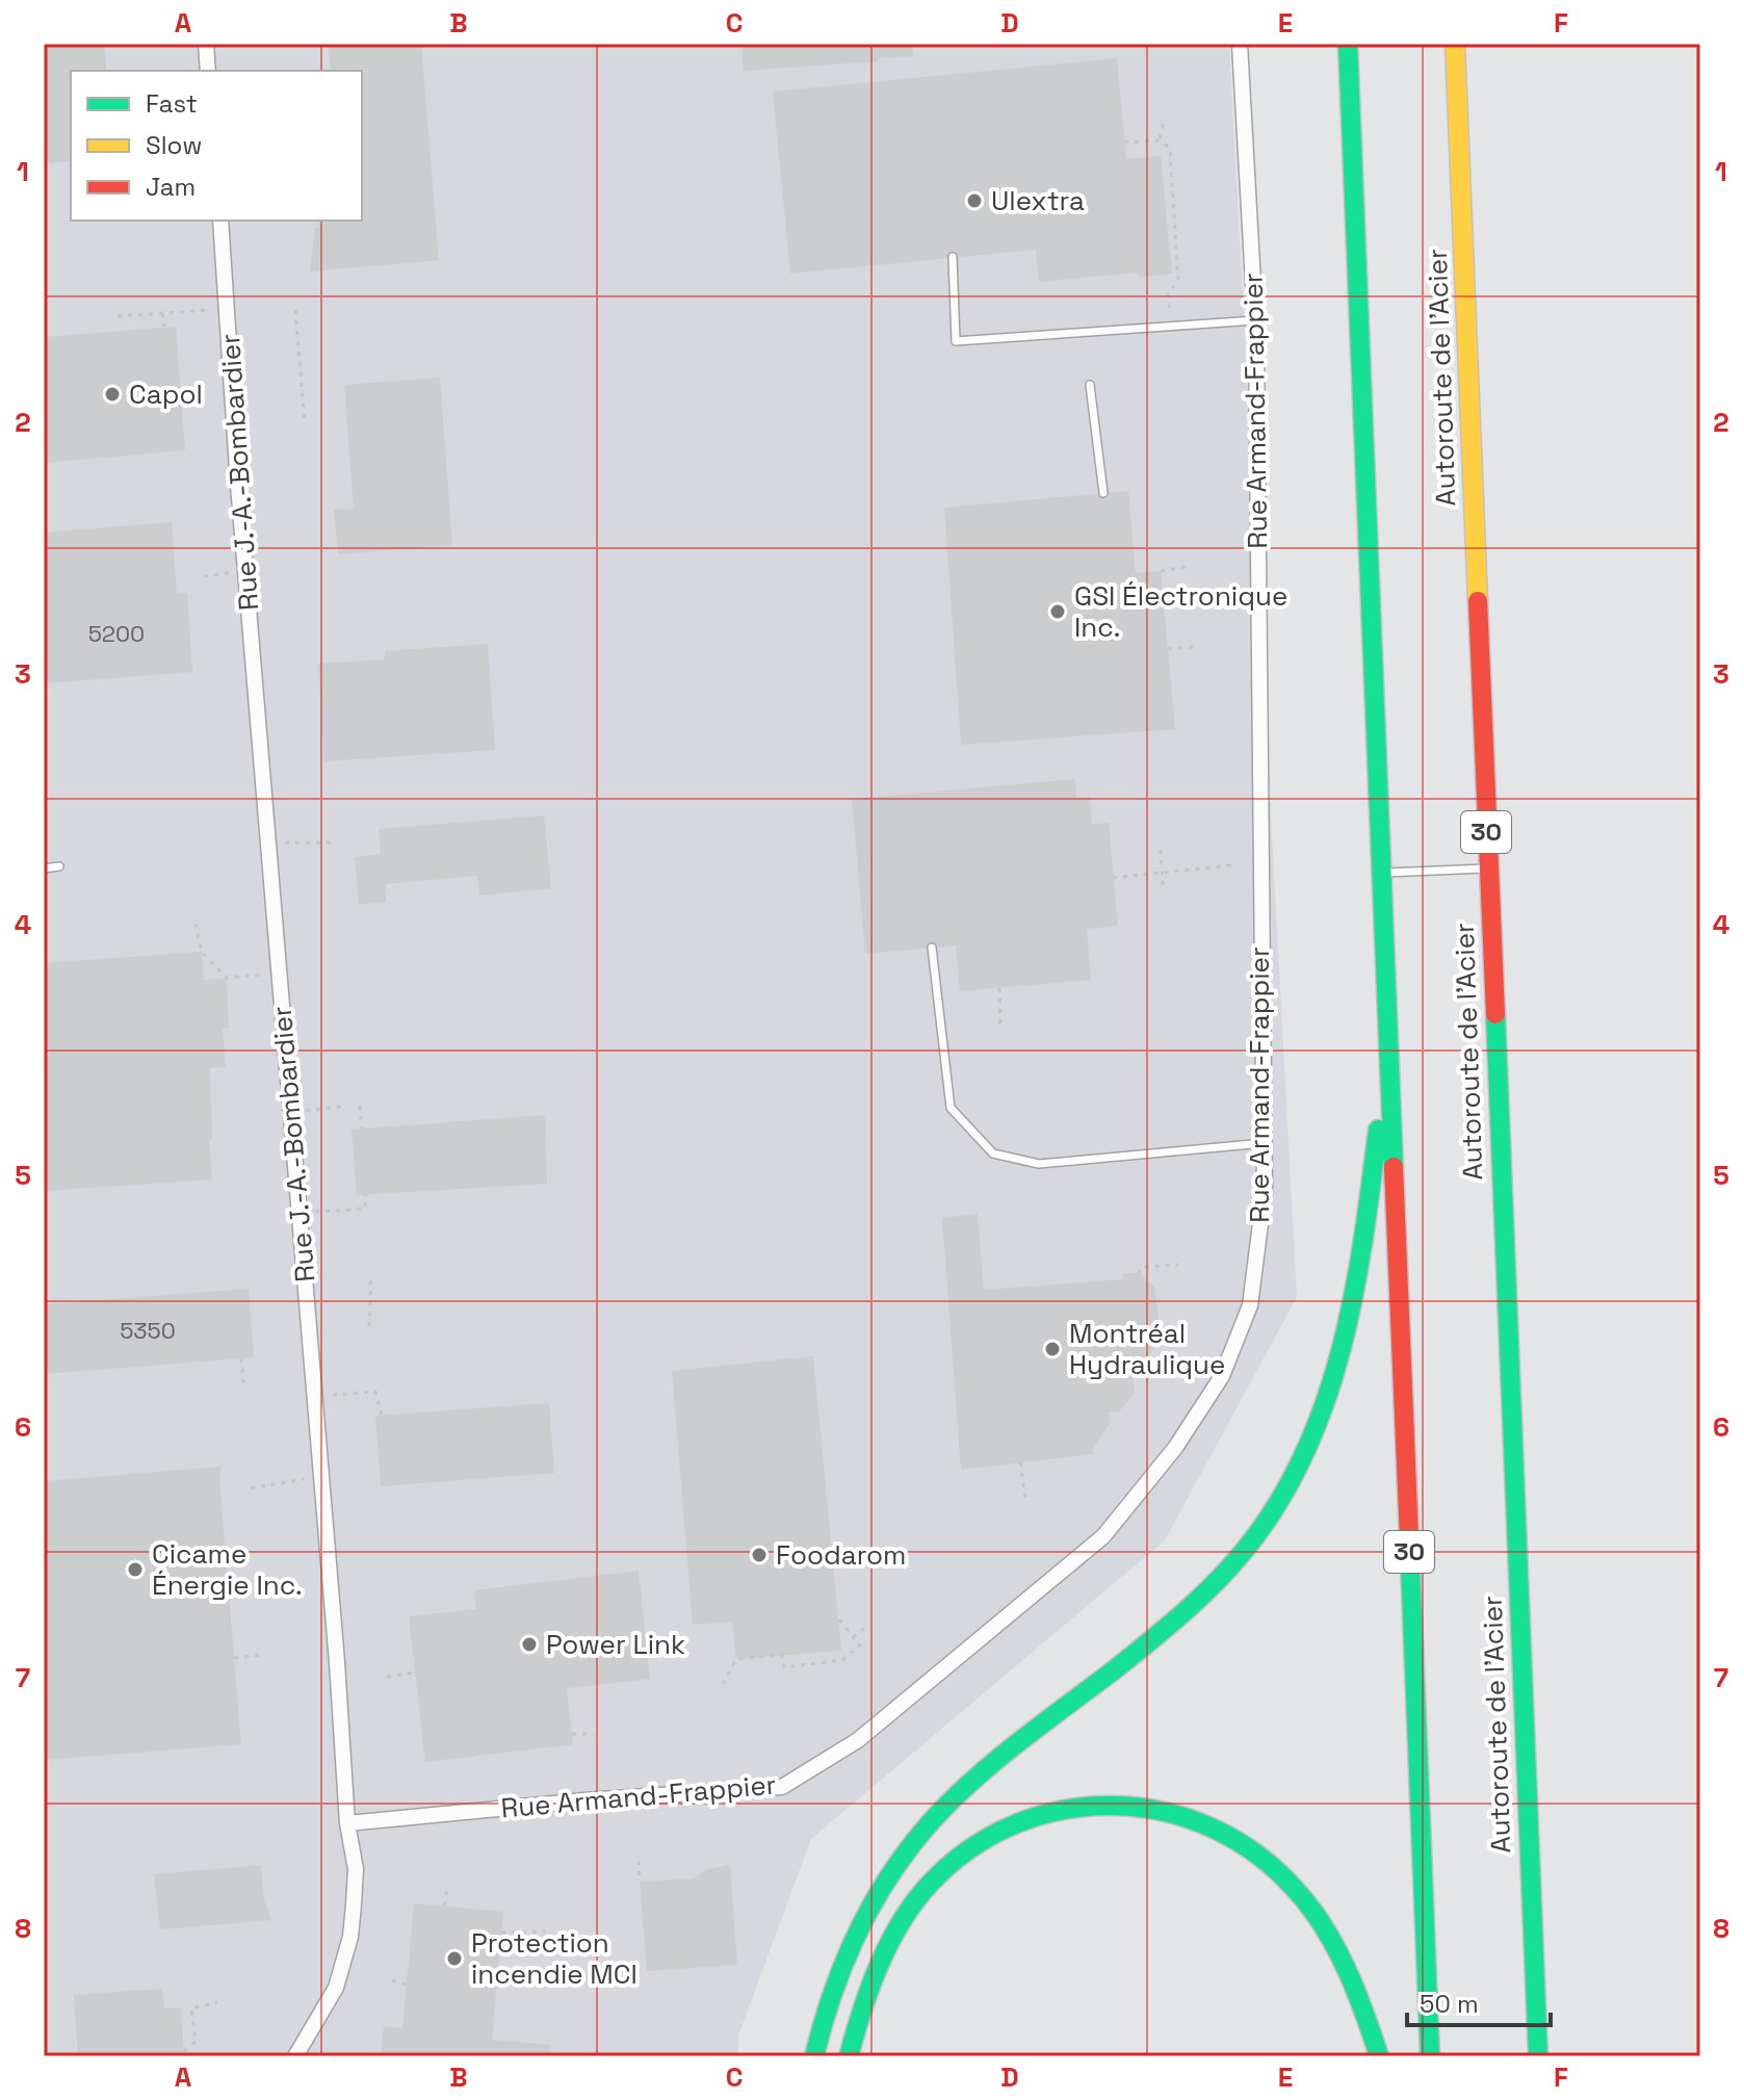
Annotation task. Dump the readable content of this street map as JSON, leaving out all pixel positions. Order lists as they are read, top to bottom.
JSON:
{
  "streets": {
    "highway": ["Autoroute de l'Acier", "30"],
    "street": ["Rue Armand-Frappier", "Rue J.-A.-Bombardier"]
  },
  "crossings": [
    ["Rue Armand-Frappier", "Rue J.-A.-Bombardier"]
  ],
  "places": [
    "Ulextra",
    "Capol",
    "GSI Électronique Inc.",
    "Montréal Hydraulique",
    "Foodarom",
    "Cicame Énergie Inc.",
    "Power Link",
    "Protection incendie MCI"
  ],
  "house_numbers": ["5200", "5350"],
  "legend": ["Fast", "Slow", "Jam"],
  "scale_bar": "50 m",
  "grid": {
    "columns": [
      "A",
      "B",
      "C",
      "D",
      "E",
      "F"
    ],
    "rows": [
      "1",
      "2",
      "3",
      "4",
      "5",
      "6",
      "7",
      "8"
    ]
  }
}
